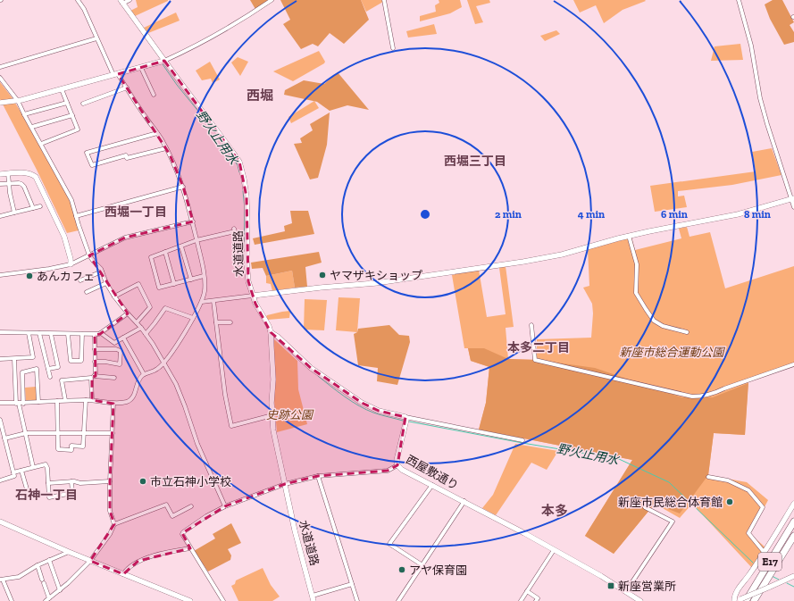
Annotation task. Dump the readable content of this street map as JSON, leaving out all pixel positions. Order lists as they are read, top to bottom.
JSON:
{
  "streets": {
    "highway": ["E17"],
    "street": ["水道道路", "西屋敷通り"]
  },
  "districts": [
    "西堀",
    "西堀三丁目",
    "西堀一丁目",
    "本多二丁目",
    "石神一丁目",
    "本多"
  ],
  "water": ["野火止用水"],
  "parks": ["新座市総合運動公園", "史跡公園"],
  "places": {
    "other": [
      "ヤマザキショップ",
      "あんカフェ",
      "市立石神小学校",
      "新座市民総合体育館",
      "アヤ保育園"
    ],
    "transit": ["新座営業所"]
  },
  "rings": [
    "2 min",
    "4 min",
    "6 min",
    "8 min"
  ]
}
